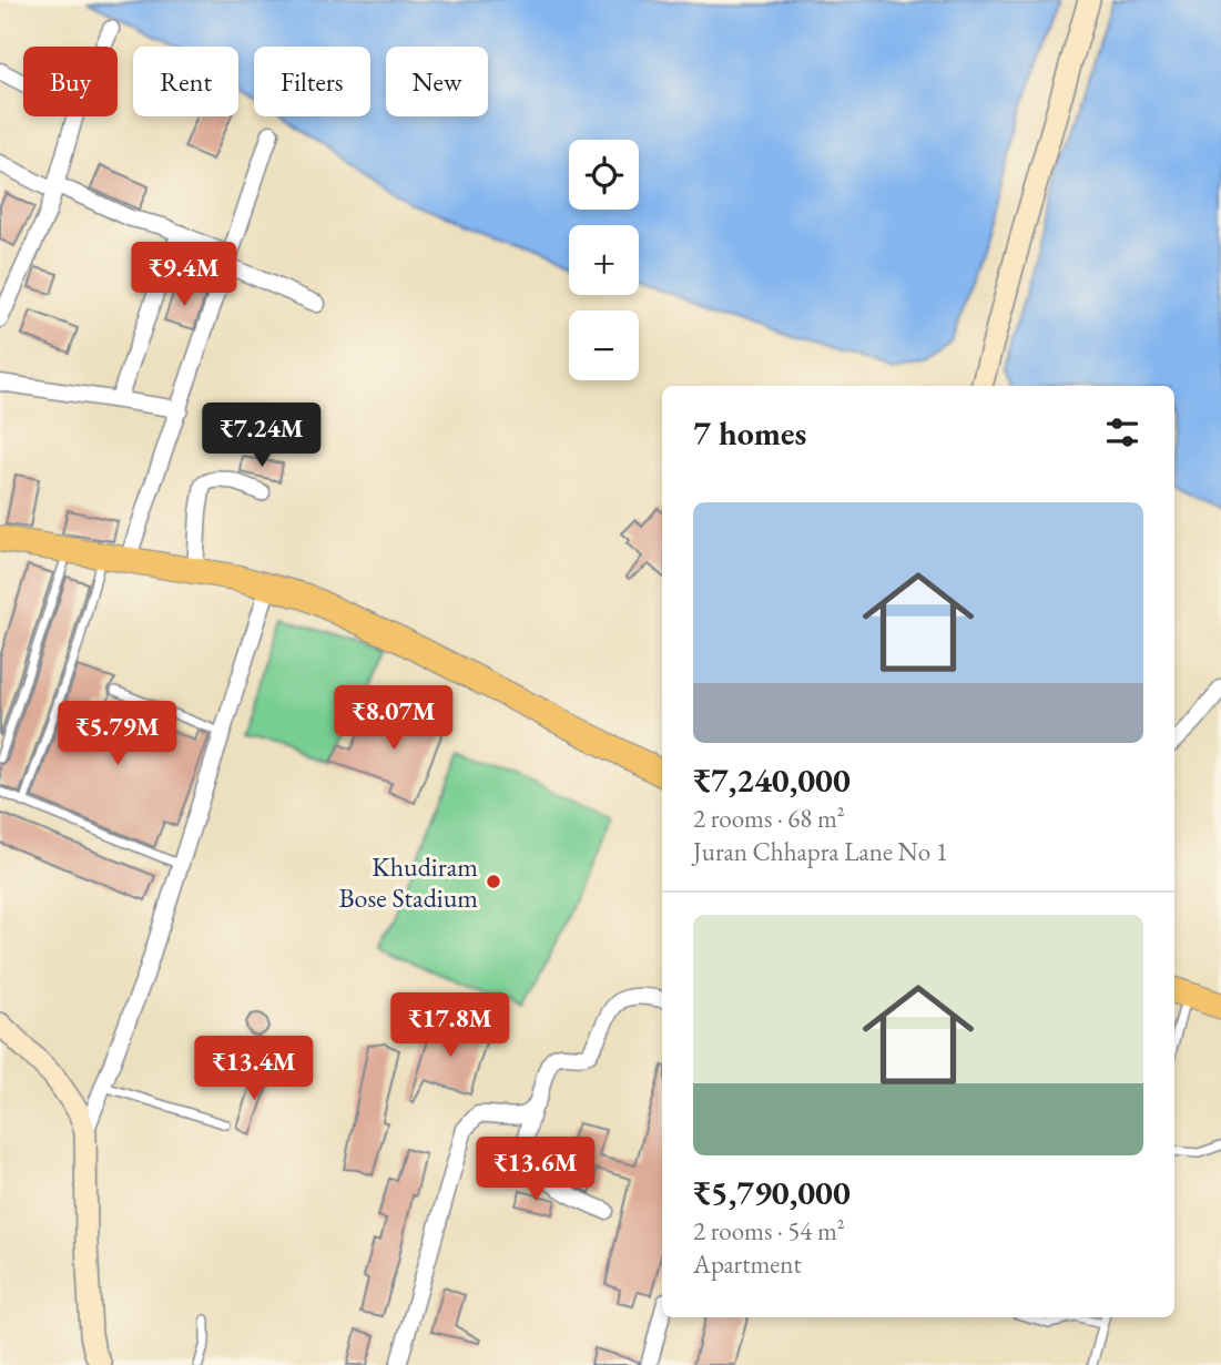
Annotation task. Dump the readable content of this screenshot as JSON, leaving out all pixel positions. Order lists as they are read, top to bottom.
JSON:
{
  "places": ["Khudiram Bose Stadium"],
  "page": {
    "chip": [
      "Buy",
      "Rent",
      "Filters",
      "New"
    ],
    "map_buttons": ["+", "−"],
    "price": [
      "₹9.4M",
      "₹7.24M",
      "₹8.07M",
      "₹5.79M",
      "₹17.8M",
      "₹13.4M",
      "₹13.6M"
    ],
    "heading": "7 homes",
    "list": [
      {
        "name": "₹7,240,000",
        "note": "2 rooms · 68 m² · Juran Chhapra Lane No 1"
      },
      {
        "name": "₹5,790,000",
        "note": "2 rooms · 54 m² · Apartment"
      }
    ]
  }
}
